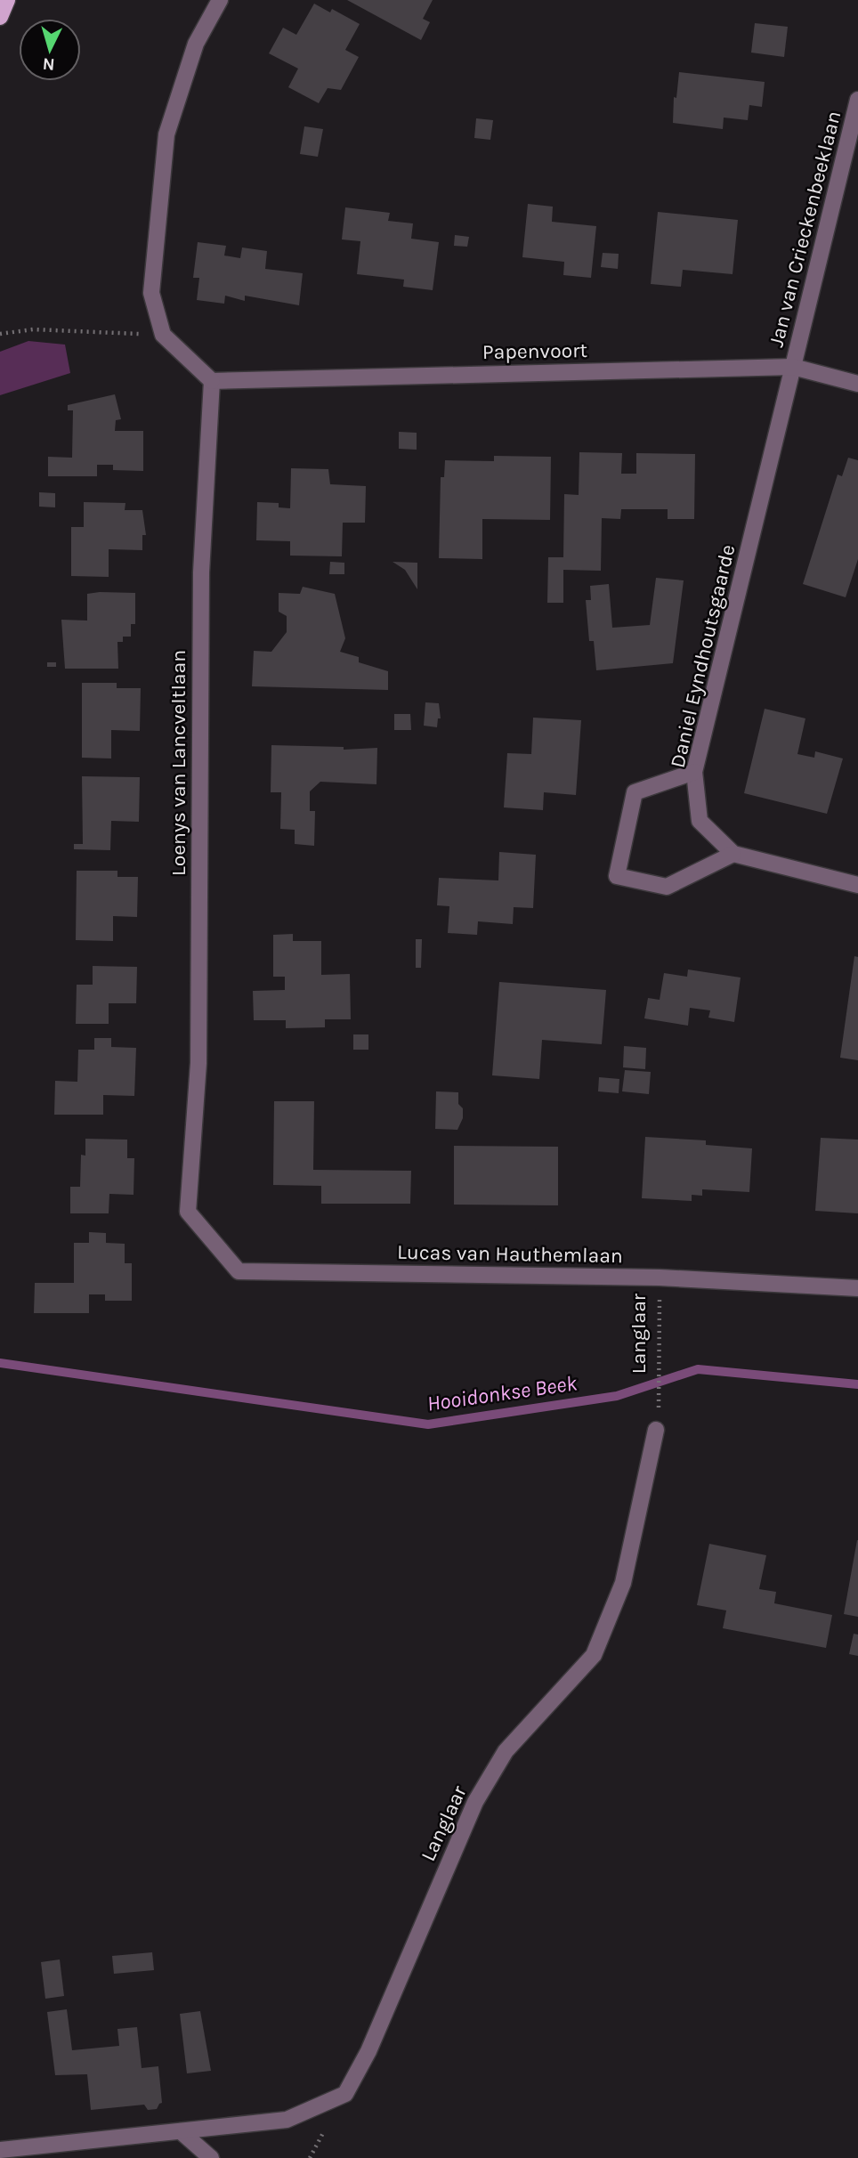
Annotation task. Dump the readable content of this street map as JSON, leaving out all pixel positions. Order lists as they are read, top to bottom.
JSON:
{
  "streets": {
    "street": [
      "Jan van Crieckenbeeklaan",
      "Papenvoort",
      "Daniel Eyndhoutsgaarde",
      "Loenys van Lancveltlaan",
      "Lucas van Hauthemlaan",
      "Langlaar"
    ]
  },
  "crossings": [
    ["Jan van Crieckenbeeklaan", "Papenvoort"],
    ["Jan van Crieckenbeeklaan", "Daniel Eyndhoutsgaarde"],
    ["Papenvoort", "Daniel Eyndhoutsgaarde"],
    ["Papenvoort", "Loenys van Lancveltlaan"],
    ["Loenys van Lancveltlaan", "Lucas van Hauthemlaan"],
    ["Lucas van Hauthemlaan", "Langlaar"]
  ],
  "water": ["Hooidonkse Beek"],
  "north": "bottom"
}
